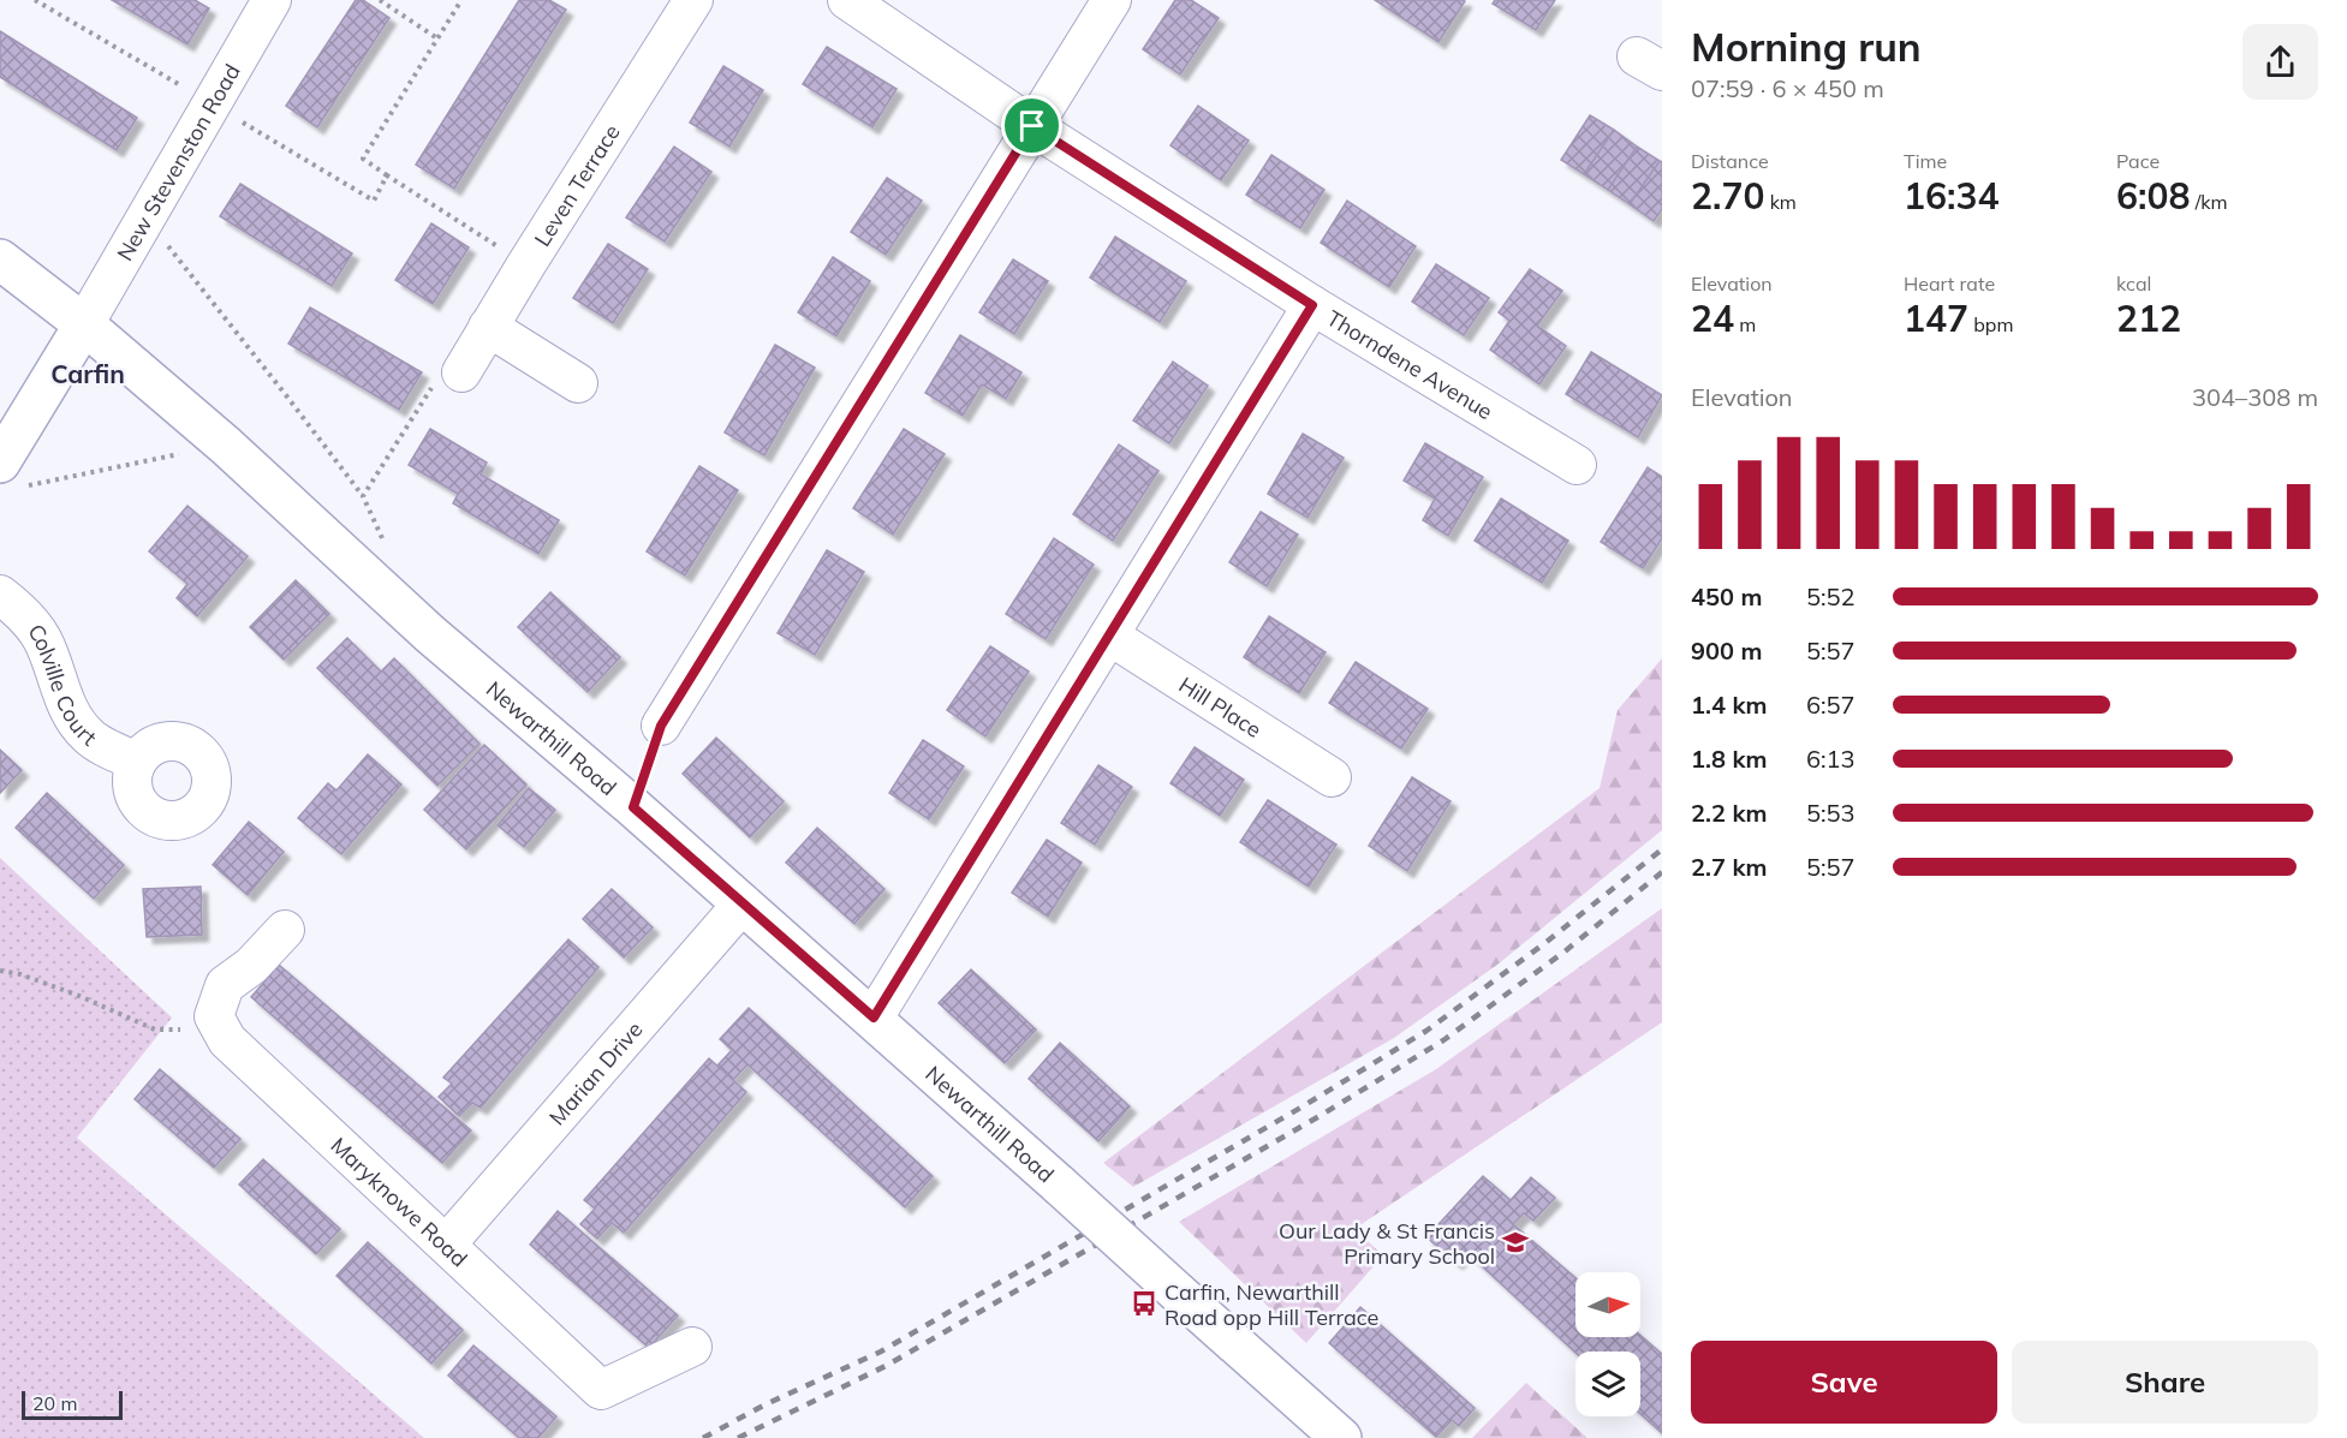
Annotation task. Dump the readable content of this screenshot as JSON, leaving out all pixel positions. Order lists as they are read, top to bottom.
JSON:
{
  "streets": {
    "main road": ["Newarthill Road"],
    "street": [
      "New Stevenston Road",
      "Leven Terrace",
      "Thorndene Avenue",
      "Colville Court",
      "Hill Place",
      "Marian Drive",
      "Maryknowe Road"
    ]
  },
  "crossings": [
    ["New Stevenston Road", "Newarthill Road"],
    ["Newarthill Road", "Marian Drive"],
    ["Marian Drive", "Maryknowe Road"]
  ],
  "districts": ["Carfin"],
  "places": {
    "school or university": ["Our Lady & St Francis Primary School"],
    "bus stop": ["Carfin, Newarthill Road opp Hill Terrace"]
  },
  "scale_bar": "20 m",
  "north": "right",
  "page": {
    "heading": ["Morning run", "07:59 · 6 × 450 m"],
    "stats": [
      ["Distance", "2.70 km"],
      ["Time", "16:34"],
      ["Pace", "6:08 /km"],
      ["Elevation", "24 m"],
      ["Heart rate", "147 bpm"],
      ["kcal", "212"]
    ],
    "chart": ["Elevation", "304–308 m"],
    "list": [
      {
        "name": "450 m",
        "note": "5:52"
      },
      {
        "name": "900 m",
        "note": "5:57"
      },
      {
        "name": "1.4 km",
        "note": "6:57"
      },
      {
        "name": "1.8 km",
        "note": "6:13"
      },
      {
        "name": "2.2 km",
        "note": "5:53"
      },
      {
        "name": "2.7 km",
        "note": "5:57"
      }
    ],
    "buttons": ["Save", "Share"],
    "scale": "20 m"
  }
}
